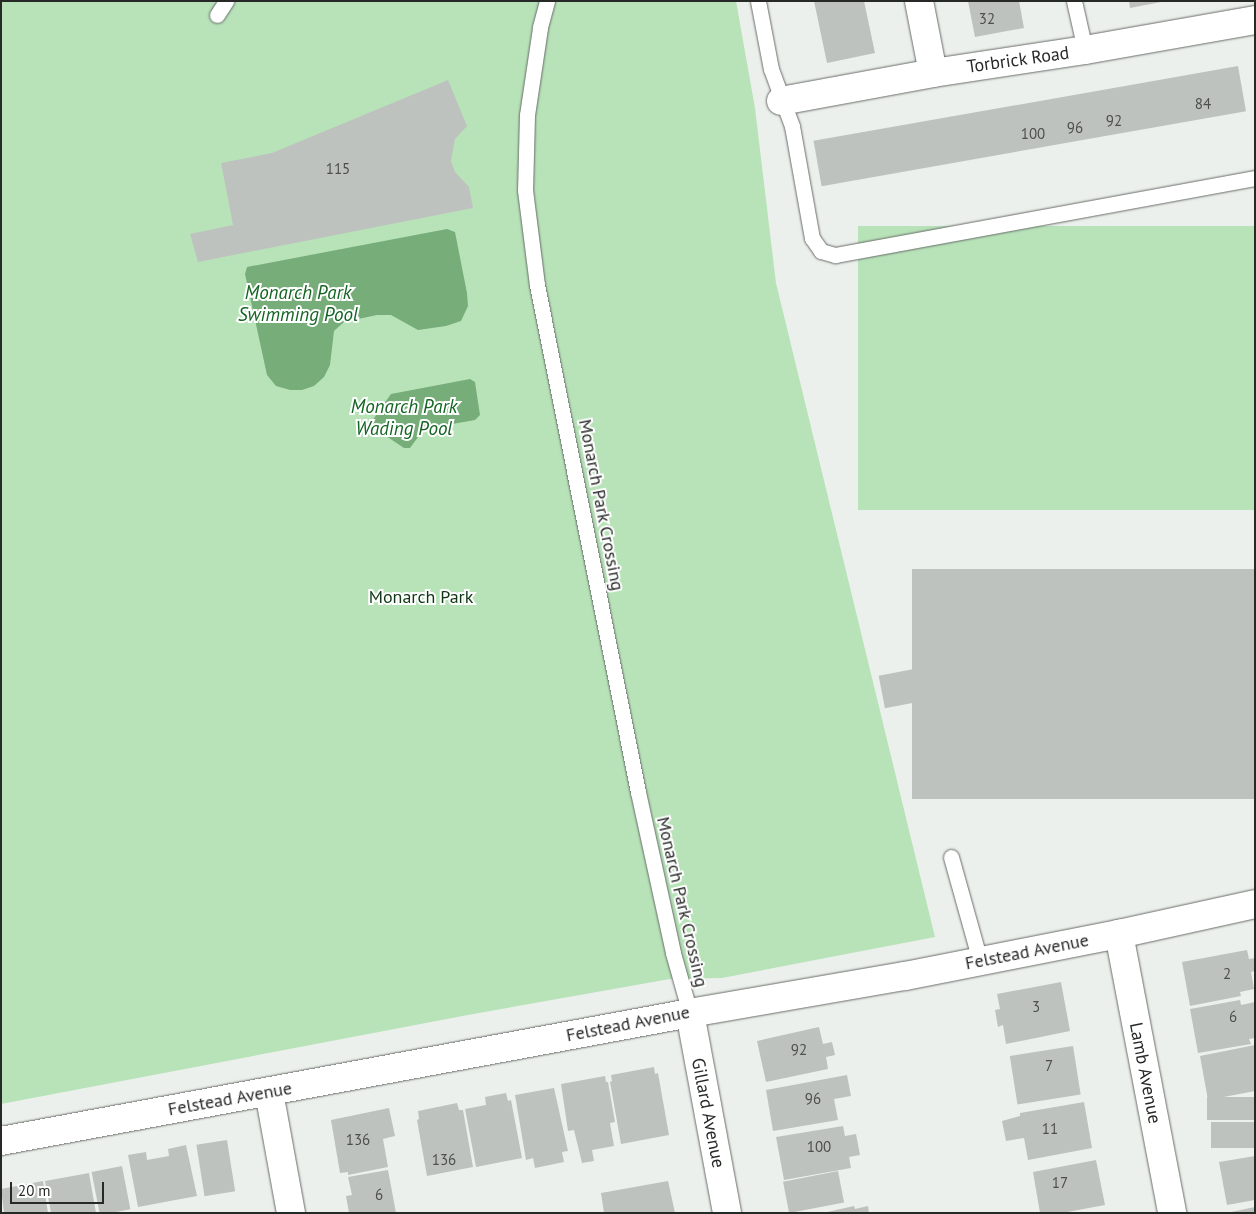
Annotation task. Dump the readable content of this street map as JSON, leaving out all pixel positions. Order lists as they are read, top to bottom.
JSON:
{
  "streets": {
    "street": [
      "Torbrick Road",
      "Felstead Avenue",
      "Lamb Avenue",
      "Gillard Avenue"
    ],
    "lane": ["Monarch Park Crossing"]
  },
  "crossings": [
    ["Monarch Park Crossing", "Felstead Avenue"],
    ["Monarch Park Crossing", "Gillard Avenue"],
    ["Felstead Avenue", "Lamb Avenue"],
    ["Felstead Avenue", "Gillard Avenue"]
  ],
  "water": ["Monarch Park Swimming Pool", "Monarch Park Wading Pool"],
  "parks": ["Monarch Park"],
  "house_numbers": [
    "32",
    "84",
    "92",
    "96",
    "100",
    "115",
    "2",
    "3",
    "6",
    "92",
    "7",
    "96",
    "11",
    "136",
    "100",
    "136",
    "17",
    "6"
  ],
  "scale_bar": "20 m"
}
